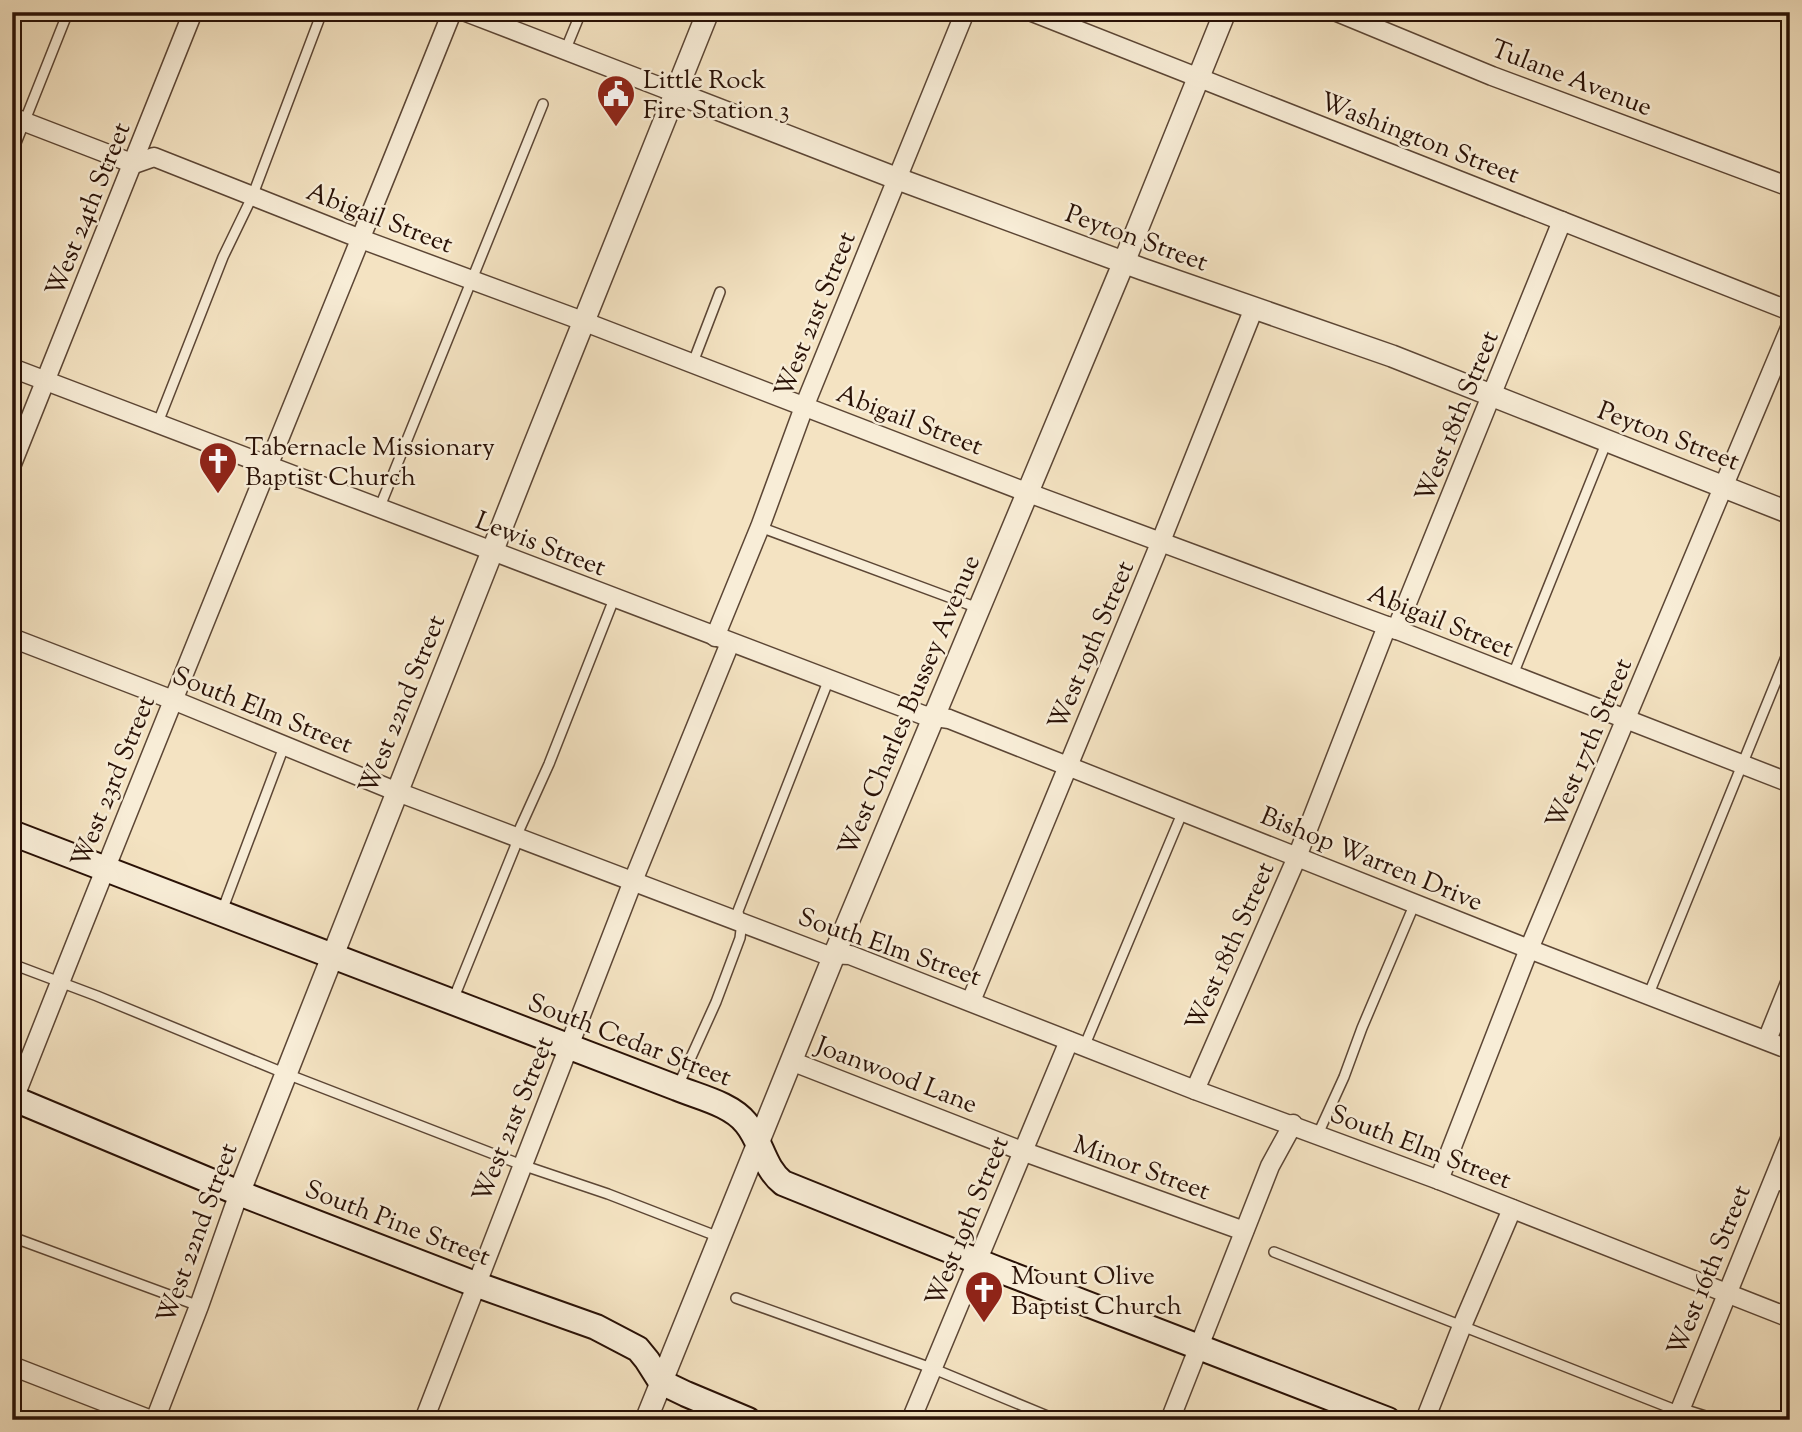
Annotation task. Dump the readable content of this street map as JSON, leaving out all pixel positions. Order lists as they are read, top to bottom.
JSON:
{
  "streets": {
    "main road": ["South Cedar Street", "South Pine Street"],
    "street": [
      "Tulane Avenue",
      "Washington Street",
      "West 24th Street",
      "Abigail Street",
      "Peyton Street",
      "West 21st Street",
      "West 18th Street",
      "Lewis Street",
      "West 19th Street",
      "West 22nd Street",
      "West Charles Bussey Avenue",
      "South Elm Street",
      "West 17th Street",
      "West 23rd Street",
      "Bishop Warren Drive",
      "Joanwood Lane",
      "Minor Street",
      "West 16th Street"
    ]
  },
  "crossings": [
    ["Washington Street", "West 18th Street"],
    ["Washington Street", "West Charles Bussey Avenue"],
    ["West 24th Street", "Abigail Street"],
    ["West 24th Street", "Lewis Street"],
    ["Abigail Street", "West 21st Street"],
    ["Abigail Street", "West 18th Street"],
    ["Abigail Street", "West 19th Street"],
    ["Abigail Street", "West 22nd Street"],
    ["Abigail Street", "West Charles Bussey Avenue"],
    ["Abigail Street", "West 17th Street"],
    ["Abigail Street", "West 23rd Street"],
    ["Peyton Street", "West 21st Street"],
    ["Peyton Street", "West 18th Street"],
    ["Peyton Street", "West 19th Street"],
    ["Peyton Street", "West 22nd Street"],
    ["Peyton Street", "West Charles Bussey Avenue"],
    ["Peyton Street", "West 17th Street"],
    ["West 21st Street", "Lewis Street"],
    ["West 21st Street", "South Elm Street"],
    ["West 21st Street", "South Cedar Street"],
    ["West 21st Street", "South Pine Street"],
    ["West 18th Street", "South Elm Street"],
    ["West 18th Street", "Bishop Warren Drive"],
    ["Lewis Street", "West 22nd Street"],
    ["Lewis Street", "West Charles Bussey Avenue"],
    ["Lewis Street", "West 23rd Street"],
    ["Lewis Street", "Bishop Warren Drive"],
    ["West 19th Street", "South Elm Street"],
    ["West 19th Street", "Bishop Warren Drive"],
    ["West 19th Street", "South Cedar Street"],
    ["West 19th Street", "Joanwood Lane"],
    ["West 19th Street", "Minor Street"],
    ["West 22nd Street", "South Elm Street"],
    ["West 22nd Street", "South Cedar Street"],
    ["West 22nd Street", "South Pine Street"],
    ["West Charles Bussey Avenue", "South Elm Street"],
    ["West Charles Bussey Avenue", "Bishop Warren Drive"],
    ["West Charles Bussey Avenue", "South Cedar Street"],
    ["West Charles Bussey Avenue", "Joanwood Lane"],
    ["West Charles Bussey Avenue", "South Pine Street"],
    ["South Elm Street", "West 17th Street"],
    ["South Elm Street", "West 23rd Street"],
    ["South Elm Street", "West 16th Street"],
    ["West 17th Street", "Bishop Warren Drive"],
    ["West 23rd Street", "South Cedar Street"],
    ["West 23rd Street", "South Pine Street"],
    ["Joanwood Lane", "Minor Street"]
  ],
  "places": {
    "public building": ["Little Rock Fire Station 3"],
    "church": ["Tabernacle Missionary Baptist Church", "Mount Olive Baptist Church"]
  }
}
